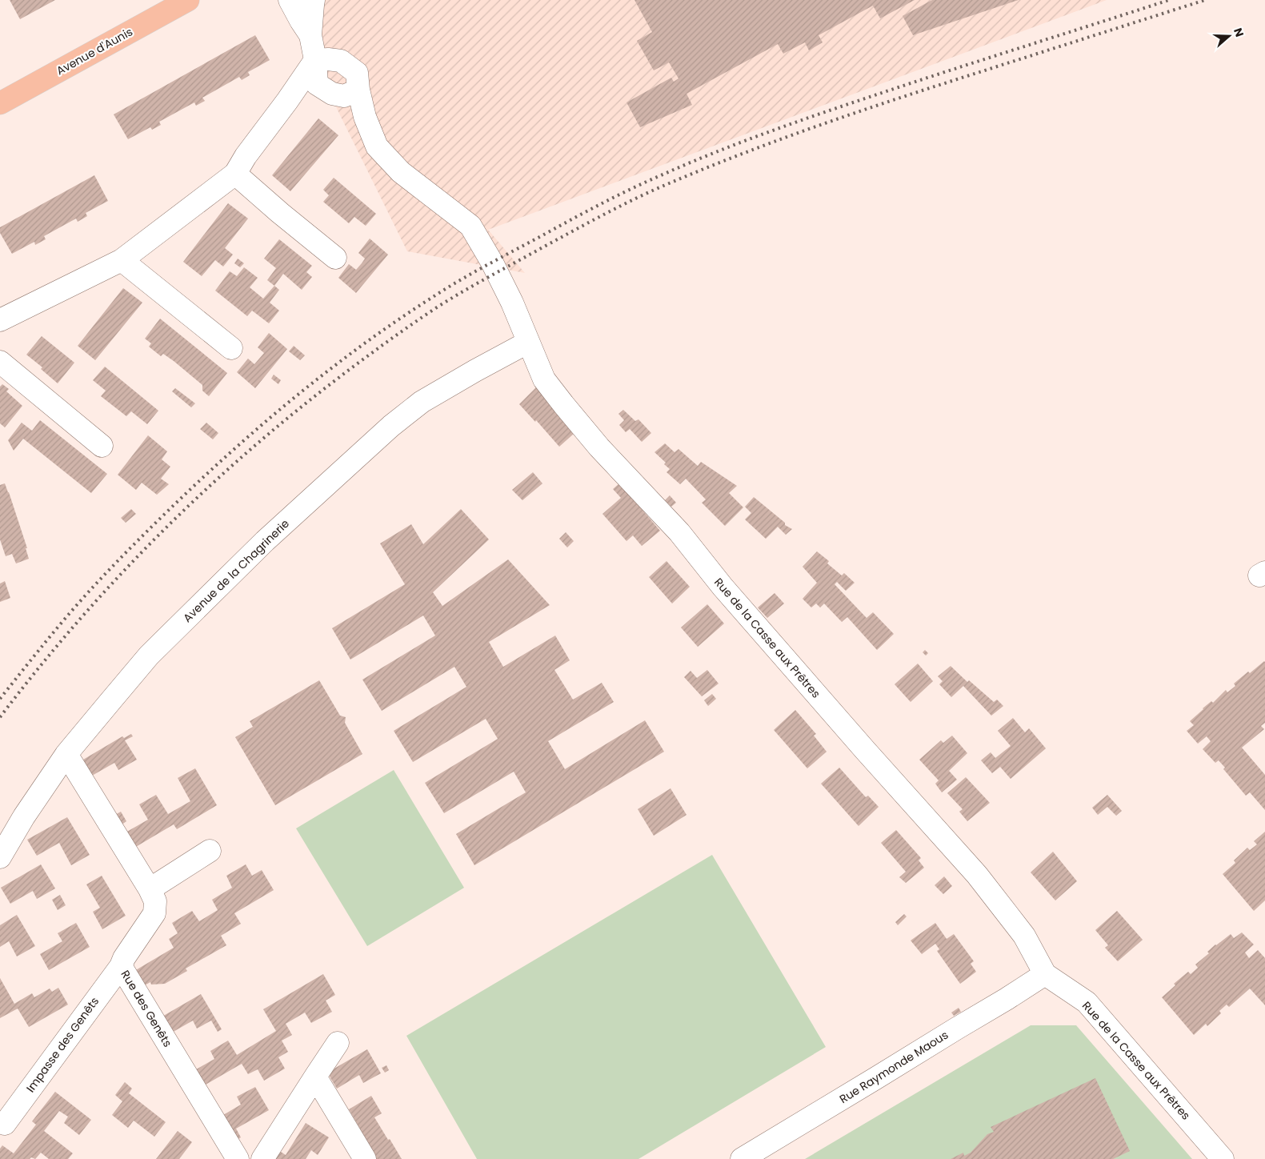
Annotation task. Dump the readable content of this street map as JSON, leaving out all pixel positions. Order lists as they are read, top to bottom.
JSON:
{
  "streets": {
    "main road": ["Avenue d'Aunis"],
    "street": [
      "Avenue de la Chagrinerie",
      "Rue de la Casse aux Prêtres",
      "Rue des Genêts",
      "Impasse des Genêts",
      "Rue Raymonde Maous"
    ]
  },
  "crossings": [
    ["Avenue de la Chagrinerie", "Rue de la Casse aux Prêtres"],
    ["Avenue de la Chagrinerie", "Rue des Genêts"],
    ["Rue de la Casse aux Prêtres", "Rue Raymonde Maous"],
    ["Rue des Genêts", "Impasse des Genêts"]
  ],
  "north": "right"
}
